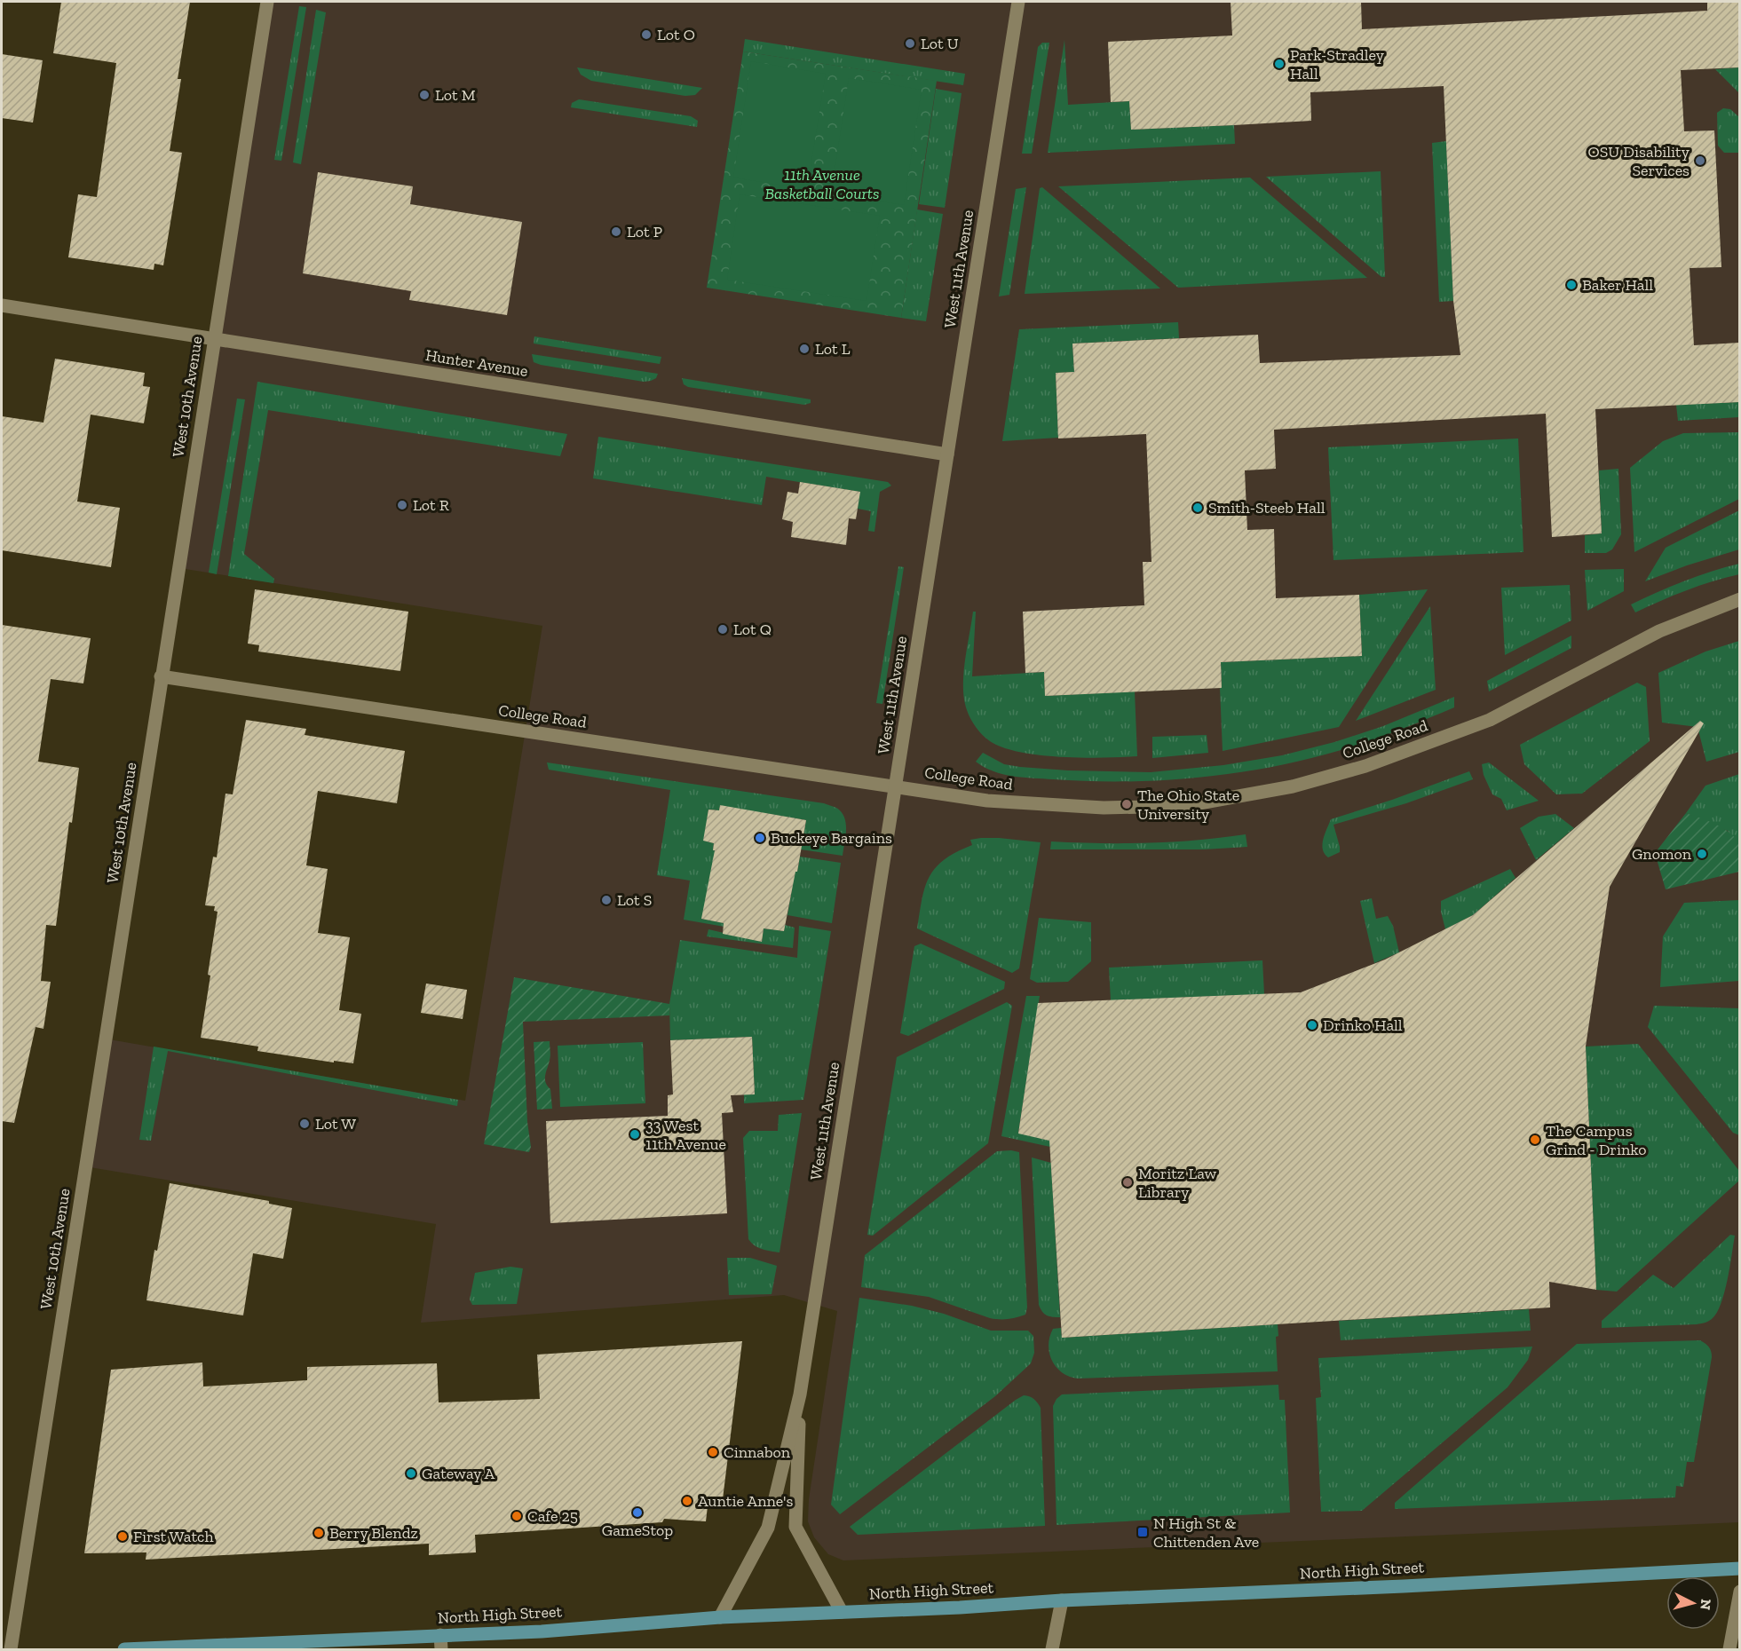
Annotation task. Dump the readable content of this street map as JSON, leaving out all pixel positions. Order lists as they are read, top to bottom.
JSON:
{
  "streets": {
    "main road": ["North High Street"],
    "street": [
      "West 11th Avenue",
      "Hunter Avenue",
      "West 10th Avenue",
      "College Road"
    ]
  },
  "crossings": [
    ["West 11th Avenue", "Hunter Avenue"],
    ["West 11th Avenue", "College Road"],
    ["West 11th Avenue", "North High Street"],
    ["Hunter Avenue", "West 10th Avenue"],
    ["West 10th Avenue", "College Road"]
  ],
  "parks": ["11th Avenue Basketball Courts"],
  "places": {
    "other": [
      "Lot O",
      "Lot U",
      "Park-Stradley Hall",
      "Lot M",
      "OSU Disability Services",
      "Lot P",
      "Baker Hall",
      "Lot L",
      "Lot R",
      "Smith-Steeb Hall",
      "Lot Q",
      "The Ohio State University",
      "Buckeye Bargains",
      "Gnomon",
      "Lot S",
      "Drinko Hall",
      "Lot W",
      "33 West 11th Avenue",
      "The Campus Grind - Drinko",
      "Moritz Law Library",
      "Cinnabon",
      "Gateway A",
      "Auntie Anne's",
      "GameStop",
      "Cafe 25",
      "Berry Blendz",
      "First Watch"
    ],
    "transit": ["N High St & Chittenden Ave"]
  },
  "north": "right"
}
